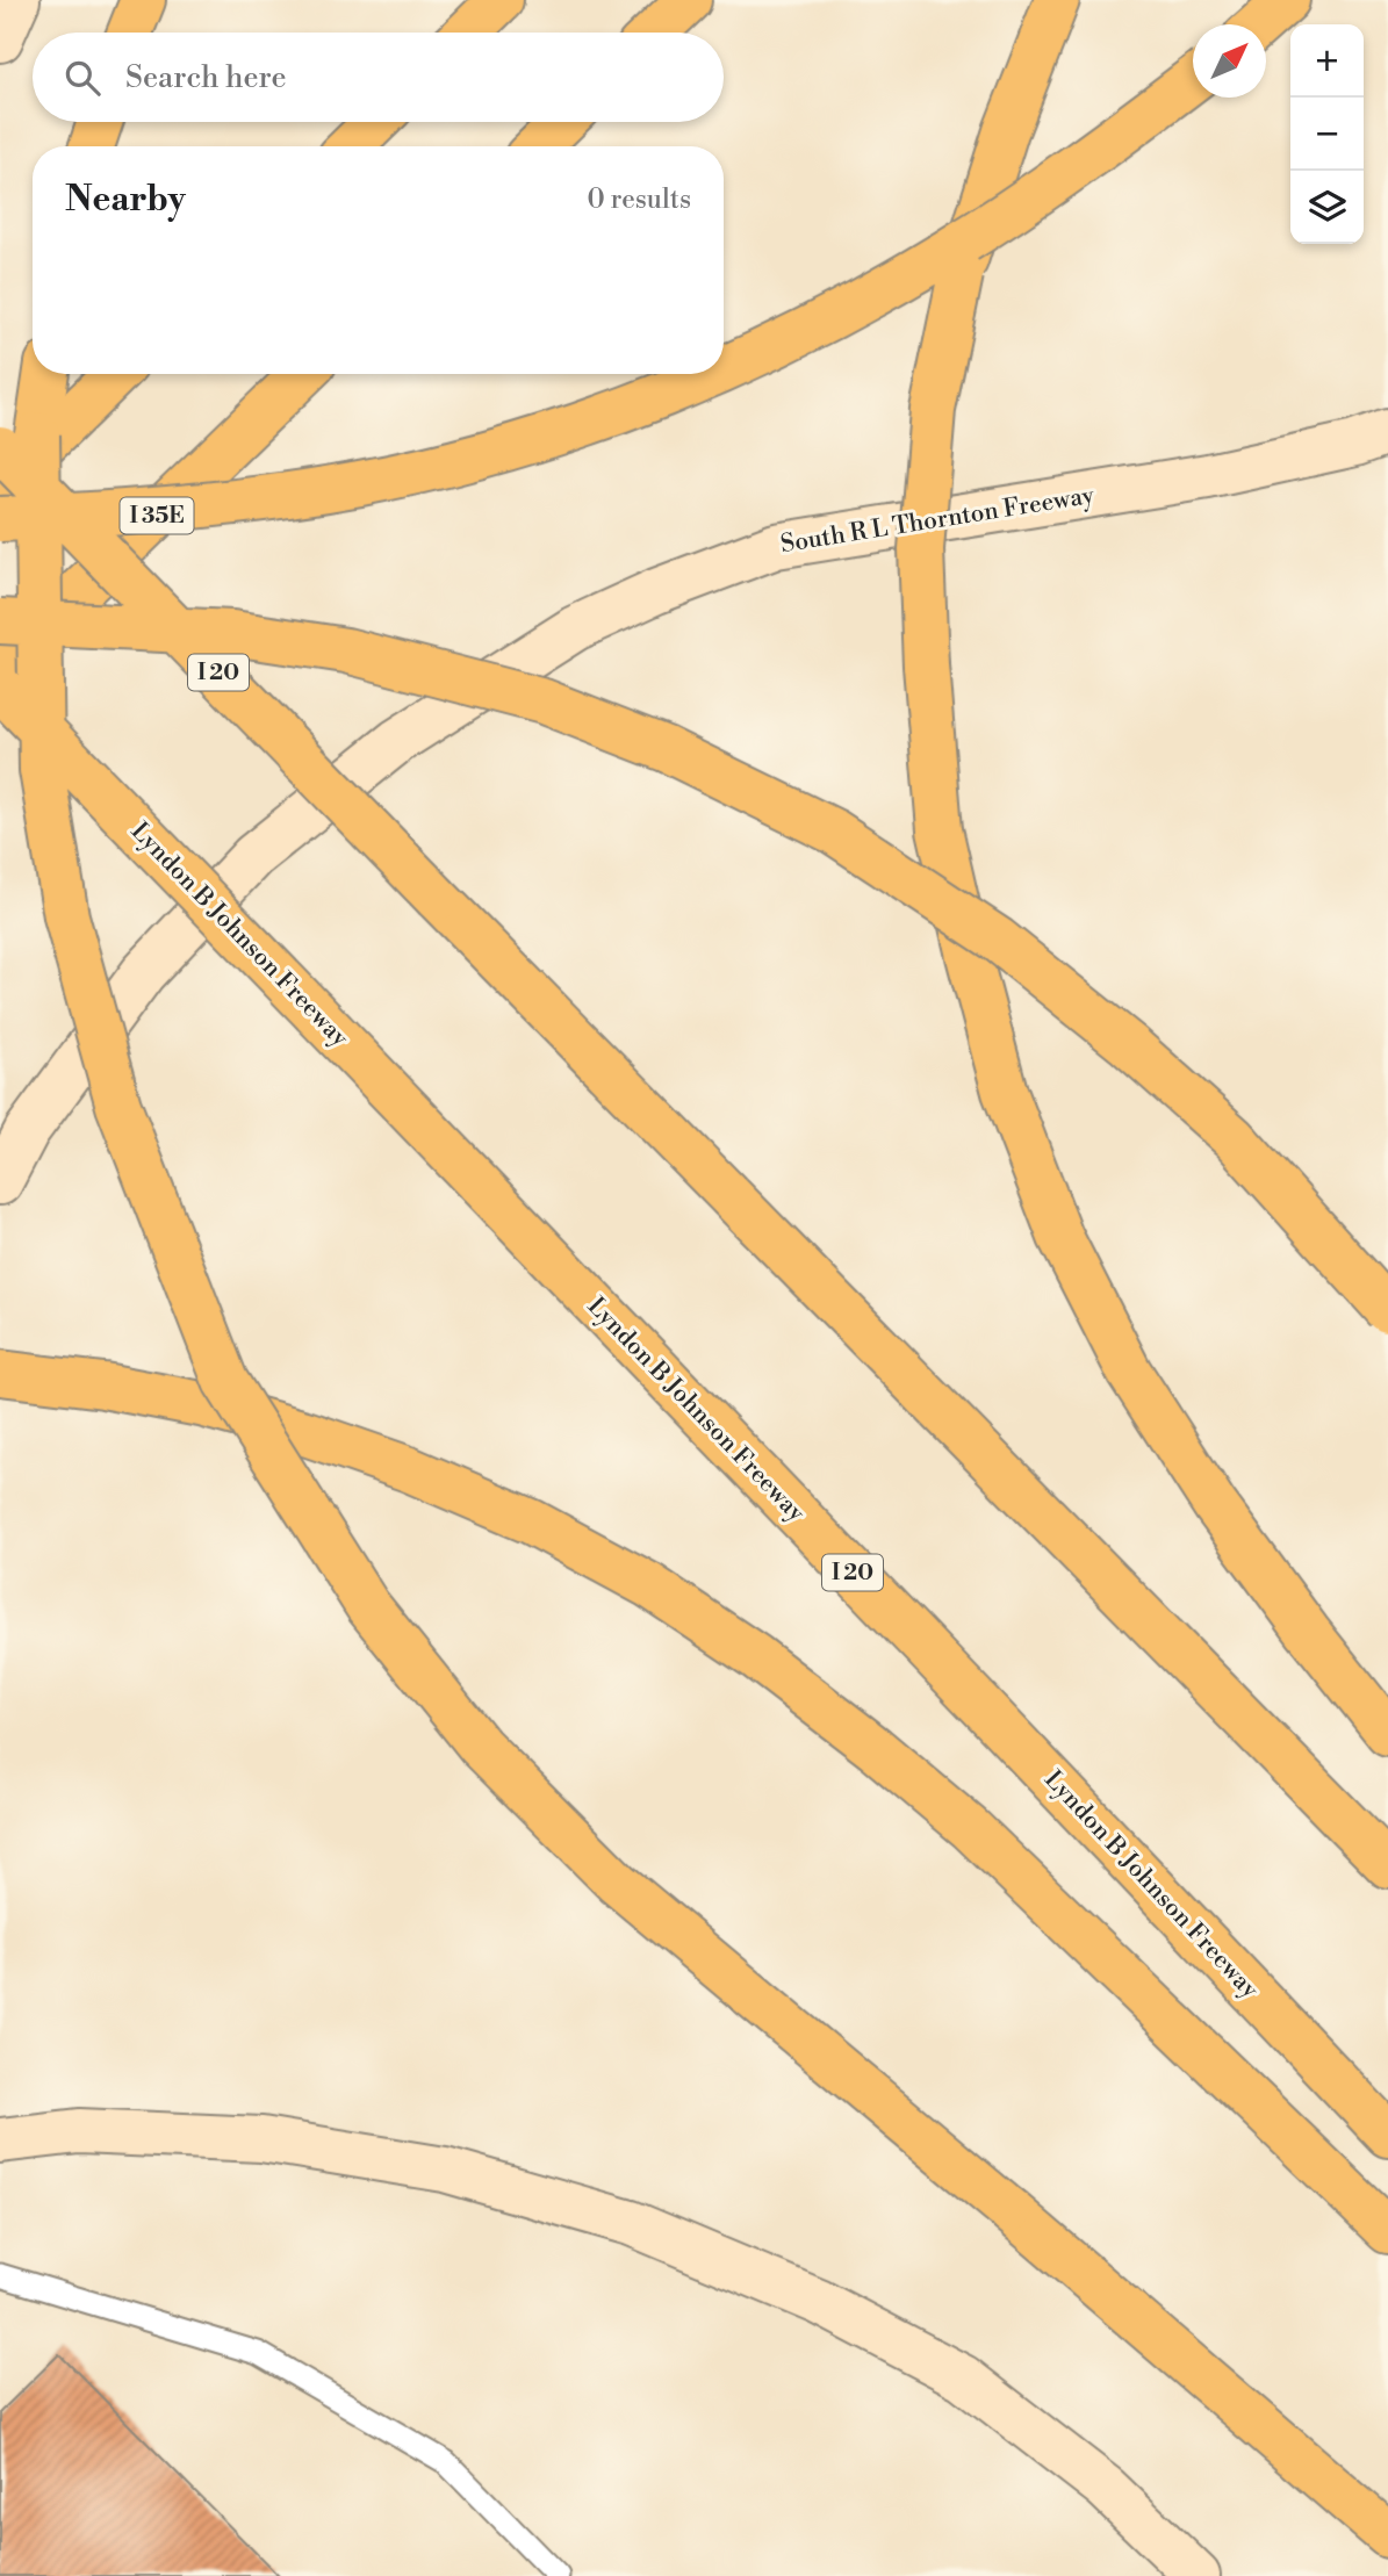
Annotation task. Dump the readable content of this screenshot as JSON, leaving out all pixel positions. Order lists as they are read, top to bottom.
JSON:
{
  "streets": {
    "highway": ["I 35E", "I 20", "Lyndon B Johnson Freeway"],
    "main road": ["South R L Thornton Freeway"]
  },
  "north": "top right",
  "page": {
    "map_buttons": ["+", "−"],
    "search": "Search here",
    "heading": ["Nearby", "0 results"]
  }
}
